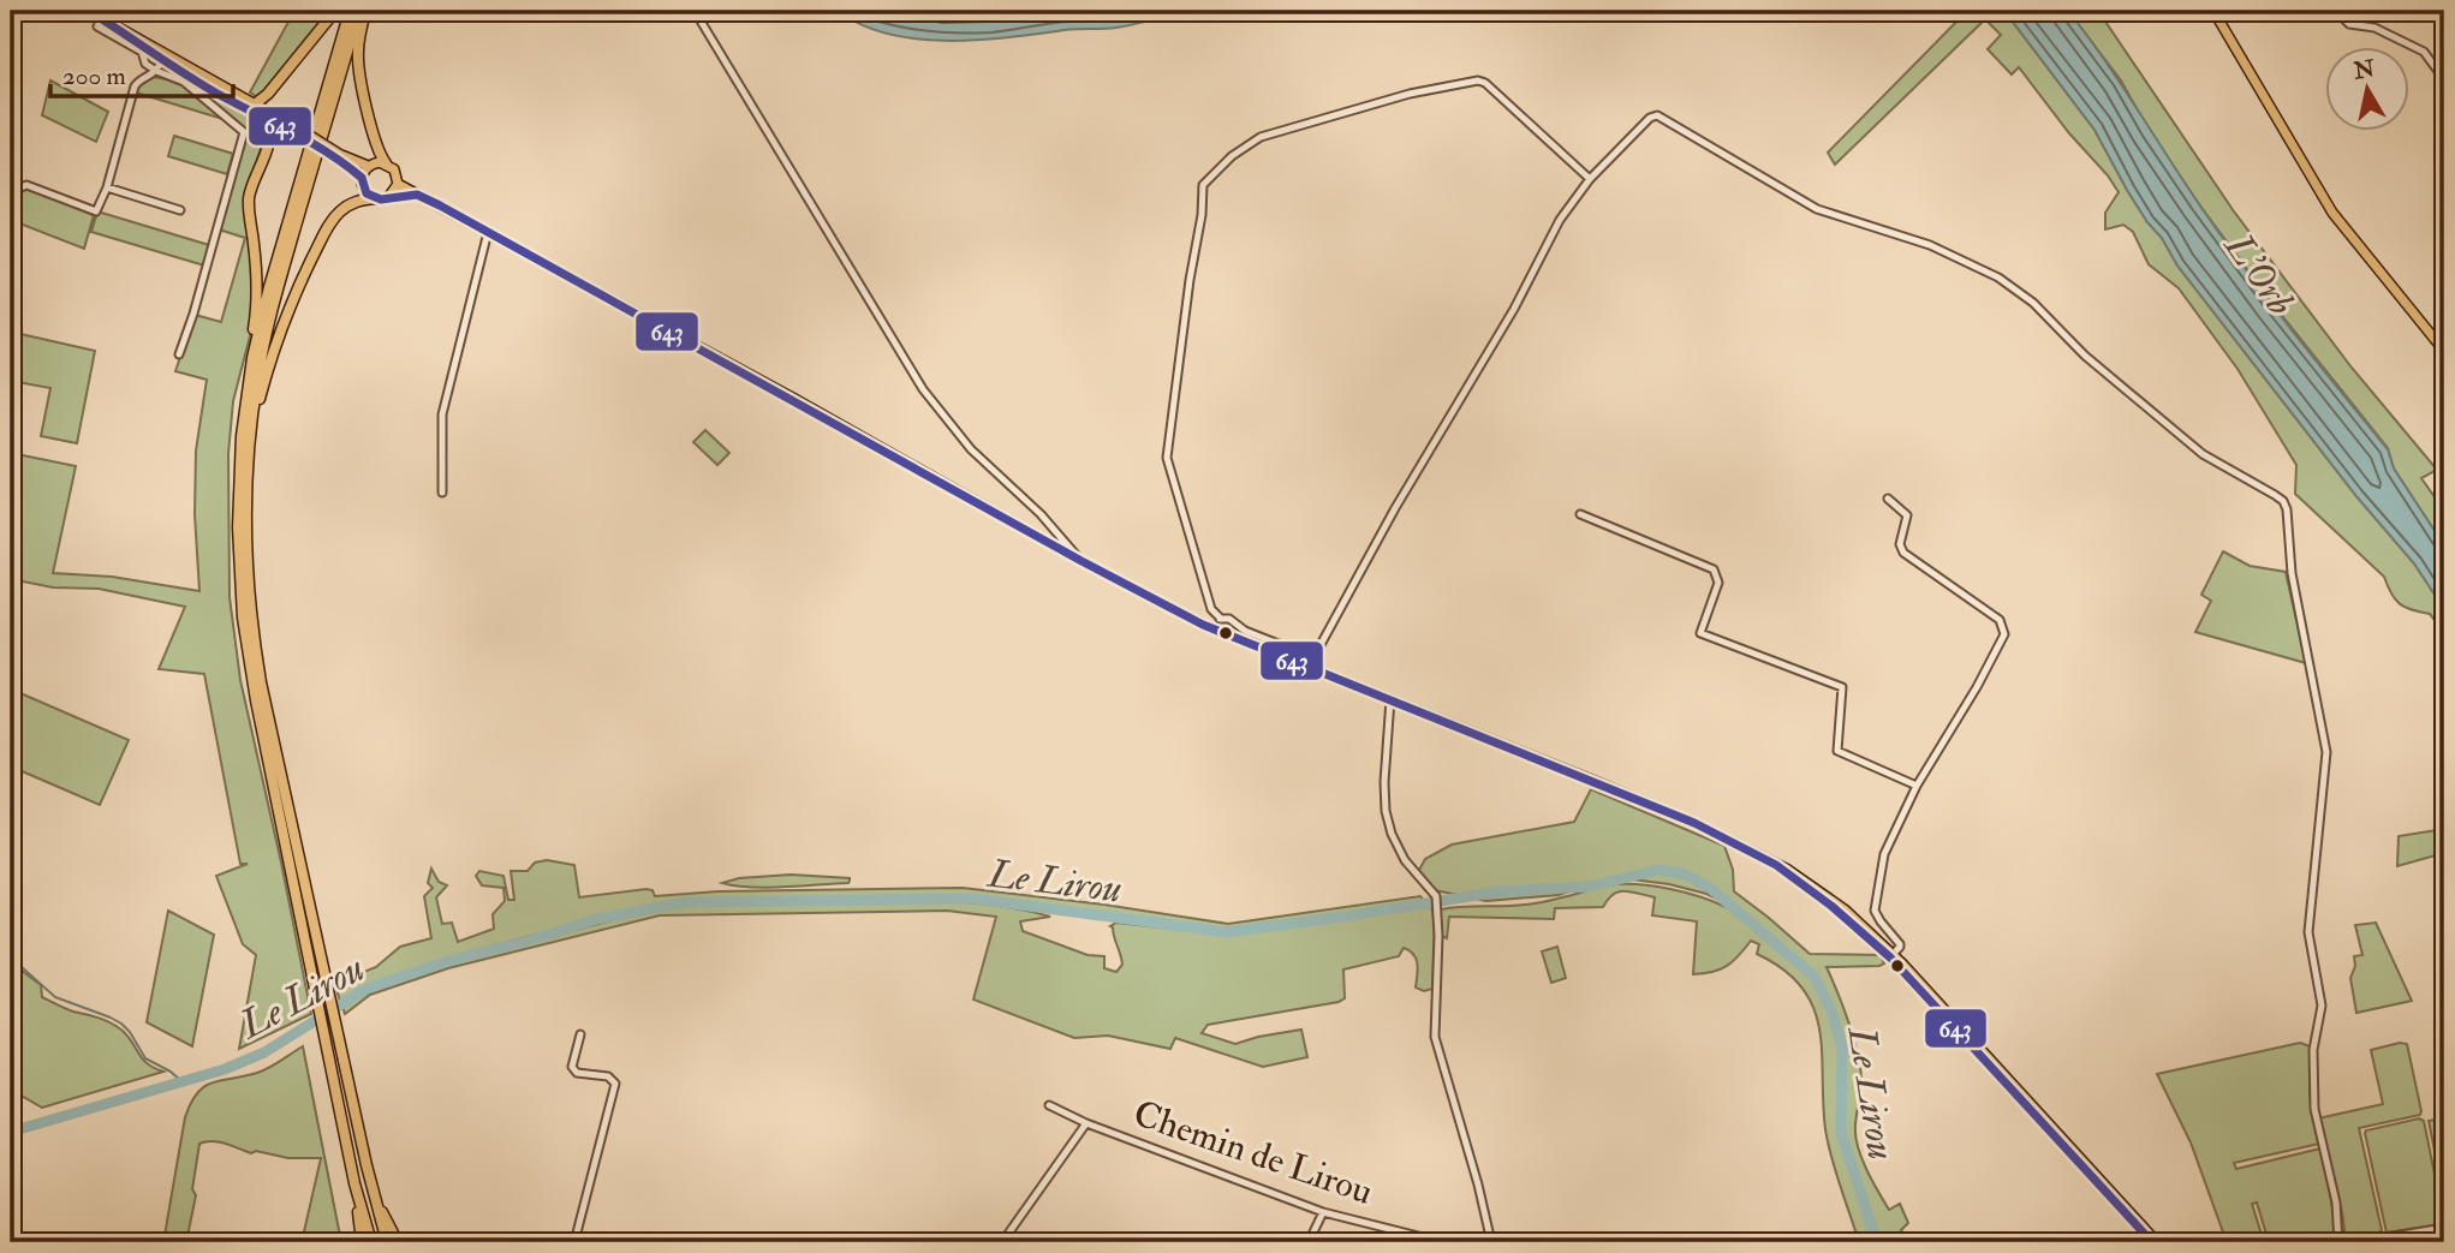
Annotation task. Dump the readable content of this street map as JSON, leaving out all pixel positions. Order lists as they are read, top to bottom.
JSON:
{
  "streets": {
    "street": ["Chemin de Lirou"]
  },
  "water": ["L'Orb", "Le Lirou"],
  "lines": ["transit line 643"],
  "scale_bar": "200 m",
  "north": "top"
}
